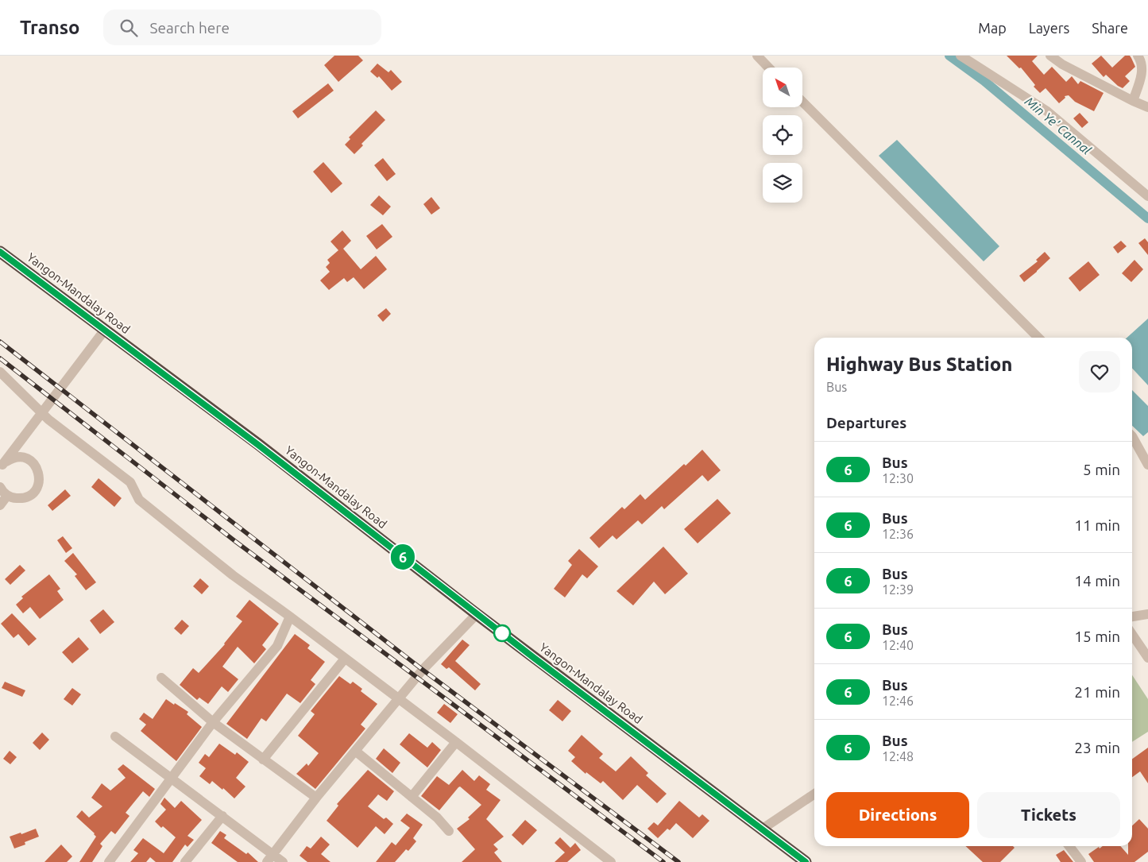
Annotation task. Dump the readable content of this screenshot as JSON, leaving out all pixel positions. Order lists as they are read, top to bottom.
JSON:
{
  "streets": {
    "highway": ["Yangon-Mandalay Road"]
  },
  "water": ["Min Ye' Cannal"],
  "lines": ["bus line 6"],
  "north": "top left",
  "page": {
    "header": "Transo",
    "search": "Search here",
    "nav": ["Map", "Layers", "Share"],
    "on_map": "6",
    "heading": [
      ["Highway Bus Station", "Bus"],
      "Departures"
    ],
    "list": [
      {
        "mark": "6",
        "name": "Bus",
        "note": "12:30",
        "value": "5 min"
      },
      {
        "mark": "6",
        "name": "Bus",
        "note": "12:36",
        "value": "11 min"
      },
      {
        "mark": "6",
        "name": "Bus",
        "note": "12:39",
        "value": "14 min"
      },
      {
        "mark": "6",
        "name": "Bus",
        "note": "12:40",
        "value": "15 min"
      },
      {
        "mark": "6",
        "name": "Bus",
        "note": "12:46",
        "value": "21 min"
      },
      {
        "mark": "6",
        "name": "Bus",
        "note": "12:48",
        "value": "23 min"
      }
    ],
    "buttons": ["Directions", "Tickets"]
  }
}
